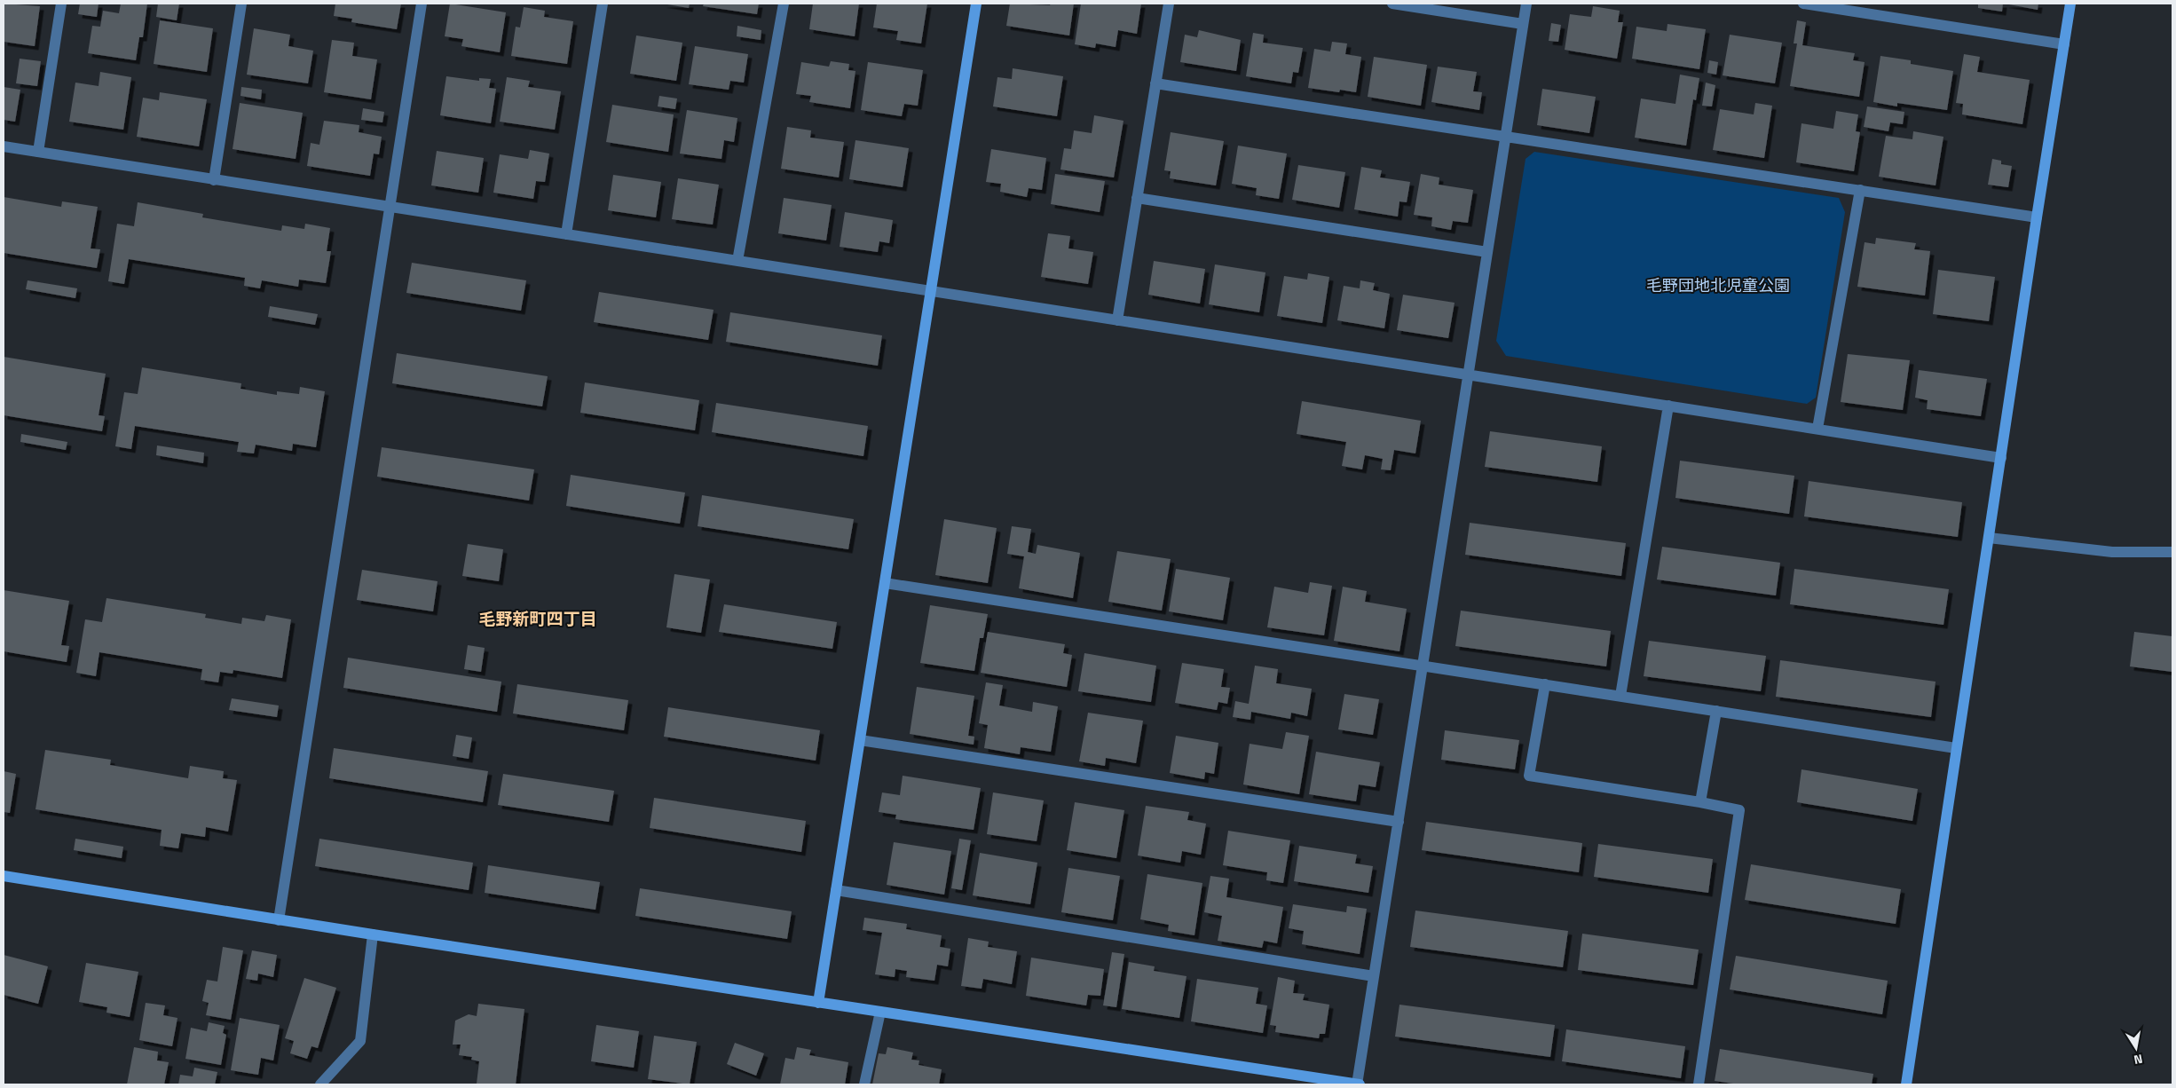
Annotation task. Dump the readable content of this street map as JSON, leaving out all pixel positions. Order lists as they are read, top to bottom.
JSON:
{
  "districts": ["毛野新町四丁目"],
  "parks": ["毛野団地北児童公園"],
  "north": "bottom"
}
